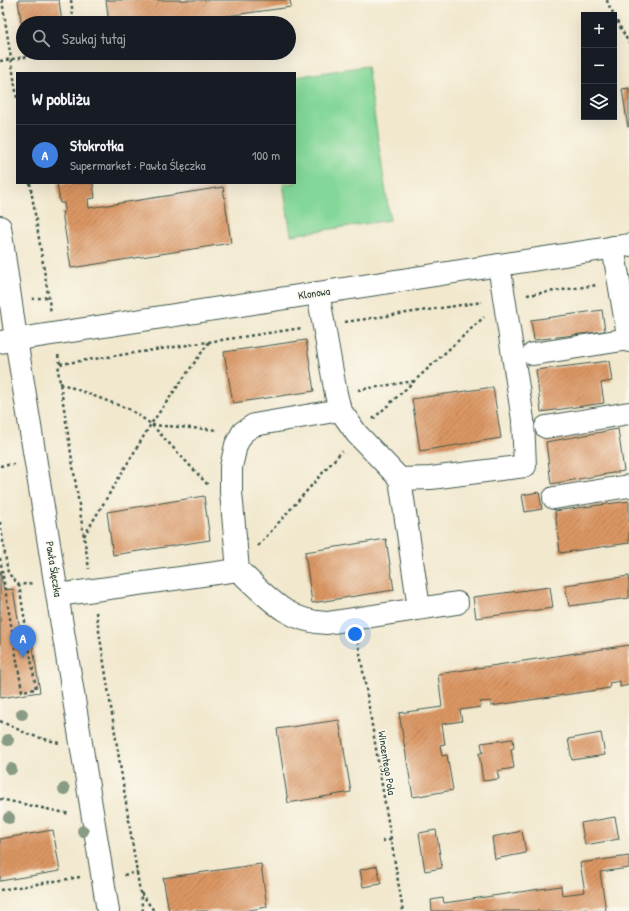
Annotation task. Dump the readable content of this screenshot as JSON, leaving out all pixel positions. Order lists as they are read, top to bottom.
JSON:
{
  "streets": {
    "street": ["Klonowa", "Pawła Ślęczka"],
    "path": ["Wincentego Pola"]
  },
  "crossings": [
    ["Klonowa", "Pawła Ślęczka"]
  ],
  "page": {
    "map_buttons": ["+", "−"],
    "search": "Szukaj tutaj",
    "heading": "W pobliżu",
    "list": [
      {
        "mark": "A",
        "name": "Stokrotka",
        "note": "Supermarket · Pawła Ślęczka",
        "value": "100 m"
      }
    ],
    "pins": "A"
  }
}
